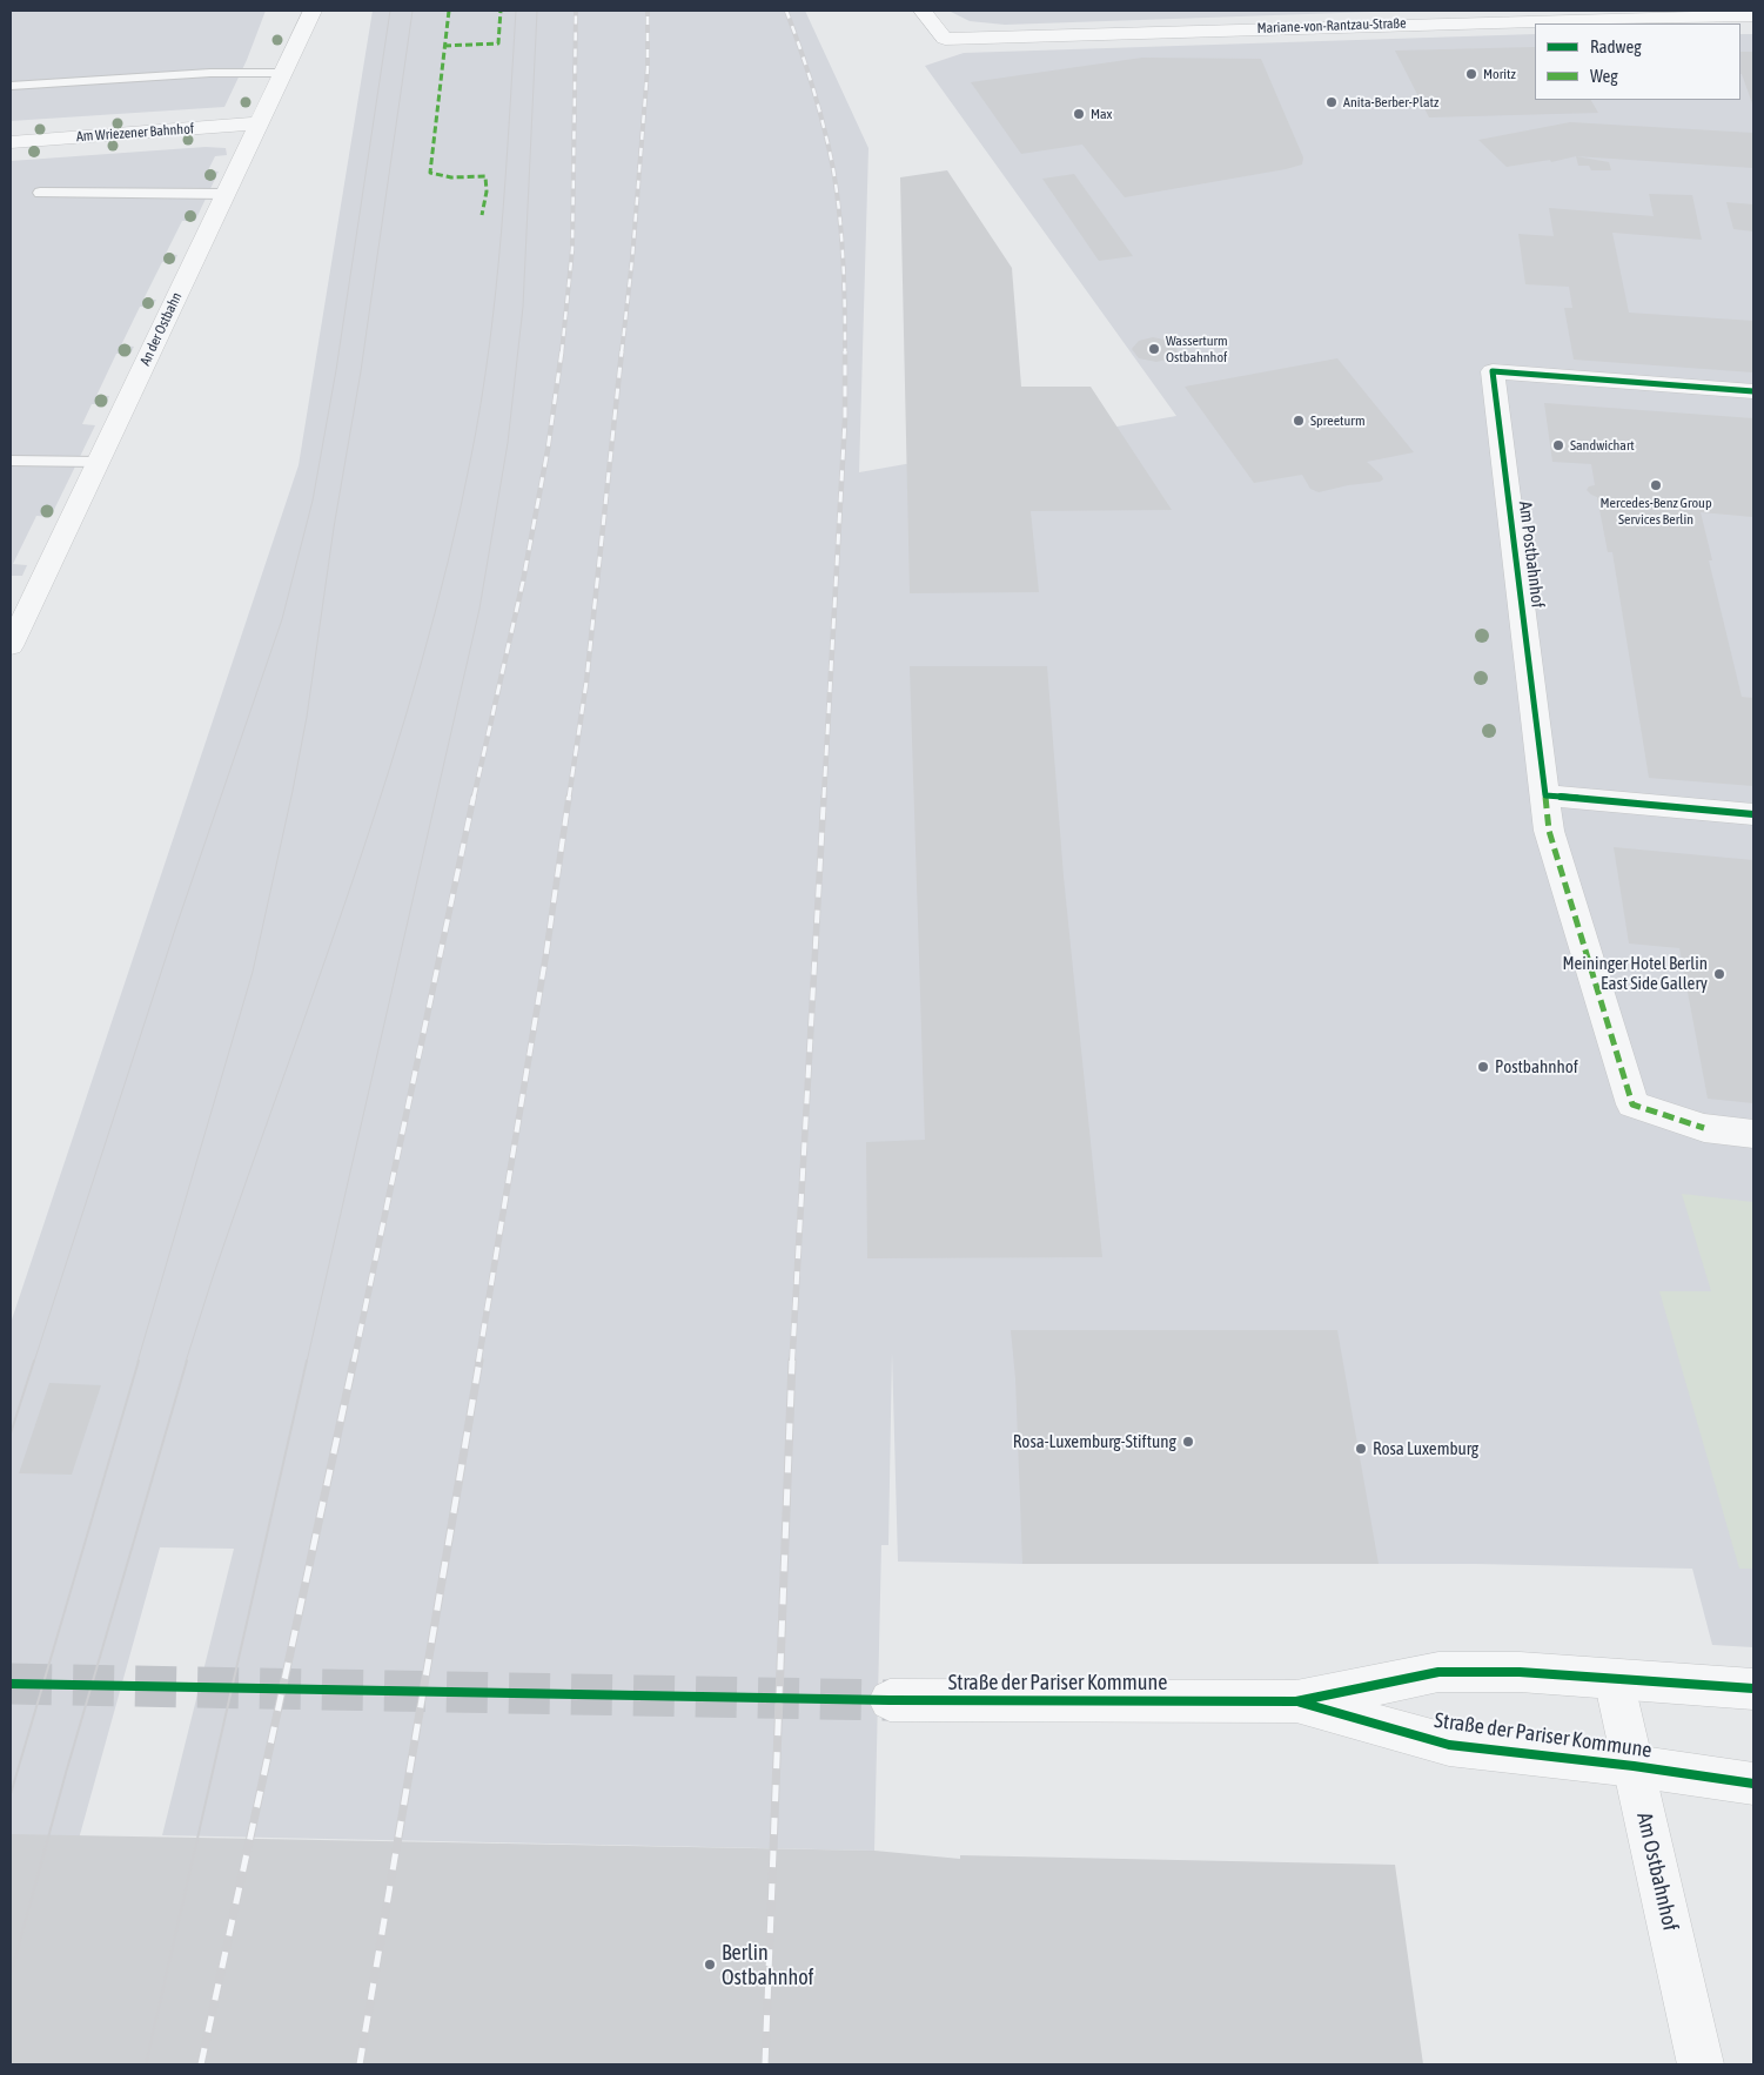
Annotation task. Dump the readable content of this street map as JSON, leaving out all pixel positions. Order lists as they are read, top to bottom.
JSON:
{
  "streets": {
    "street": [
      "Mariane-von-Rantzau-Straße",
      "Am Wriezener Bahnhof",
      "An der Ostbahn",
      "Am Postbahnhof",
      "Straße der Pariser Kommune",
      "Am Ostbahnhof"
    ]
  },
  "crossings": [
    ["Am Wriezener Bahnhof", "An der Ostbahn"],
    ["Straße der Pariser Kommune", "Am Ostbahnhof"]
  ],
  "places": [
    "Moritz",
    "Anita-Berber-Platz",
    "Max",
    "Wasserturm Ostbahnhof",
    "Spreeturm",
    "Sandwichart",
    "Mercedes-Benz Group Services Berlin",
    "Meininger Hotel Berlin East Side Gallery",
    "Postbahnhof",
    "Rosa-Luxemburg-Stiftung",
    "Rosa Luxemburg",
    "Berlin Ostbahnhof"
  ],
  "legend": ["Radweg", "Weg"]
}
